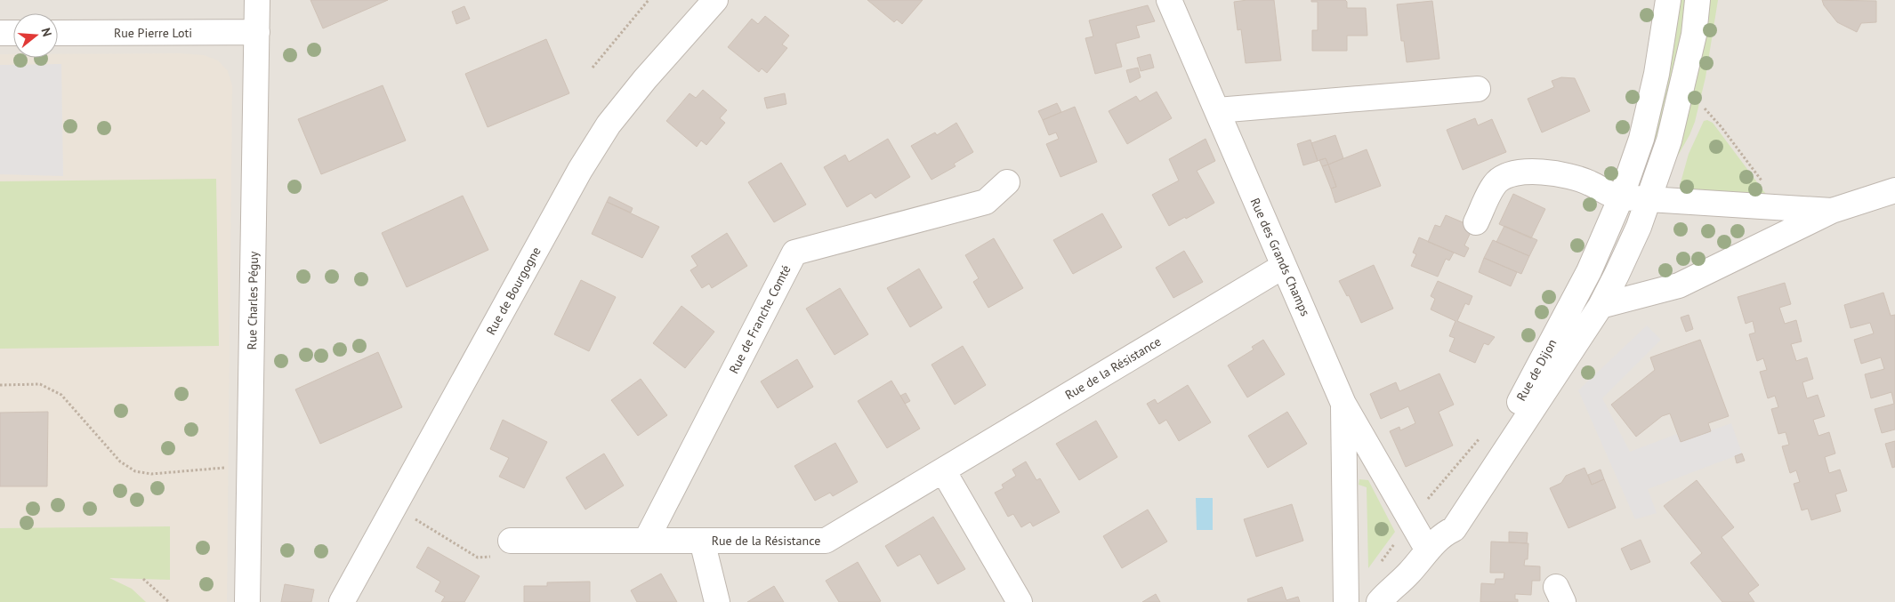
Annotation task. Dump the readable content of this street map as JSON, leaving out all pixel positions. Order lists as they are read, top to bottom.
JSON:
{
  "streets": {
    "street": [
      "Rue Pierre Loti",
      "Rue des Grands Champs",
      "Rue de Bourgogne",
      "Rue Charles Péguy",
      "Rue de Franche Comté",
      "Rue de la Résistance",
      "Rue de Dijon"
    ]
  },
  "crossings": [
    ["Rue Pierre Loti", "Rue Charles Péguy"],
    ["Rue des Grands Champs", "Rue de la Résistance"],
    ["Rue des Grands Champs", "Rue de Dijon"],
    ["Rue de Franche Comté", "Rue de la Résistance"]
  ],
  "north": "right"
}
